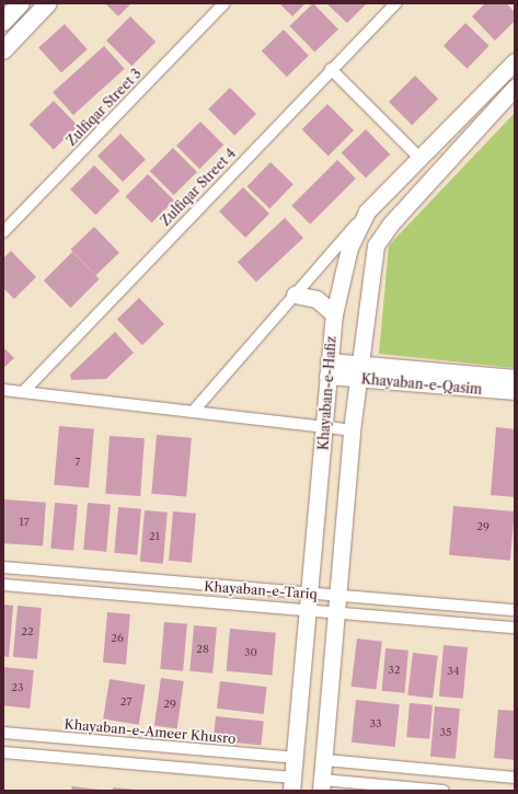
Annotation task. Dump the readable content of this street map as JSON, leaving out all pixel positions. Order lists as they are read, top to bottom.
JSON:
{
  "streets": {
    "street": [
      "Zulfiqar Street 3",
      "Zulfiqar Street 4",
      "Khayaban-e-Qasim",
      "Khayaban-e-Hafiz",
      "Khayaban-e-Tariq",
      "Khayaban-e-Ameer Khusro"
    ]
  },
  "crossings": [
    ["Khayaban-e-Qasim", "Khayaban-e-Hafiz"],
    ["Khayaban-e-Hafiz", "Khayaban-e-Tariq"],
    ["Khayaban-e-Hafiz", "Khayaban-e-Ameer Khusro"]
  ],
  "house_numbers": [
    "7",
    "17",
    "29",
    "21",
    "22",
    "26",
    "28",
    "30",
    "32",
    "34",
    "23",
    "27",
    "29",
    "33",
    "35"
  ]
}
